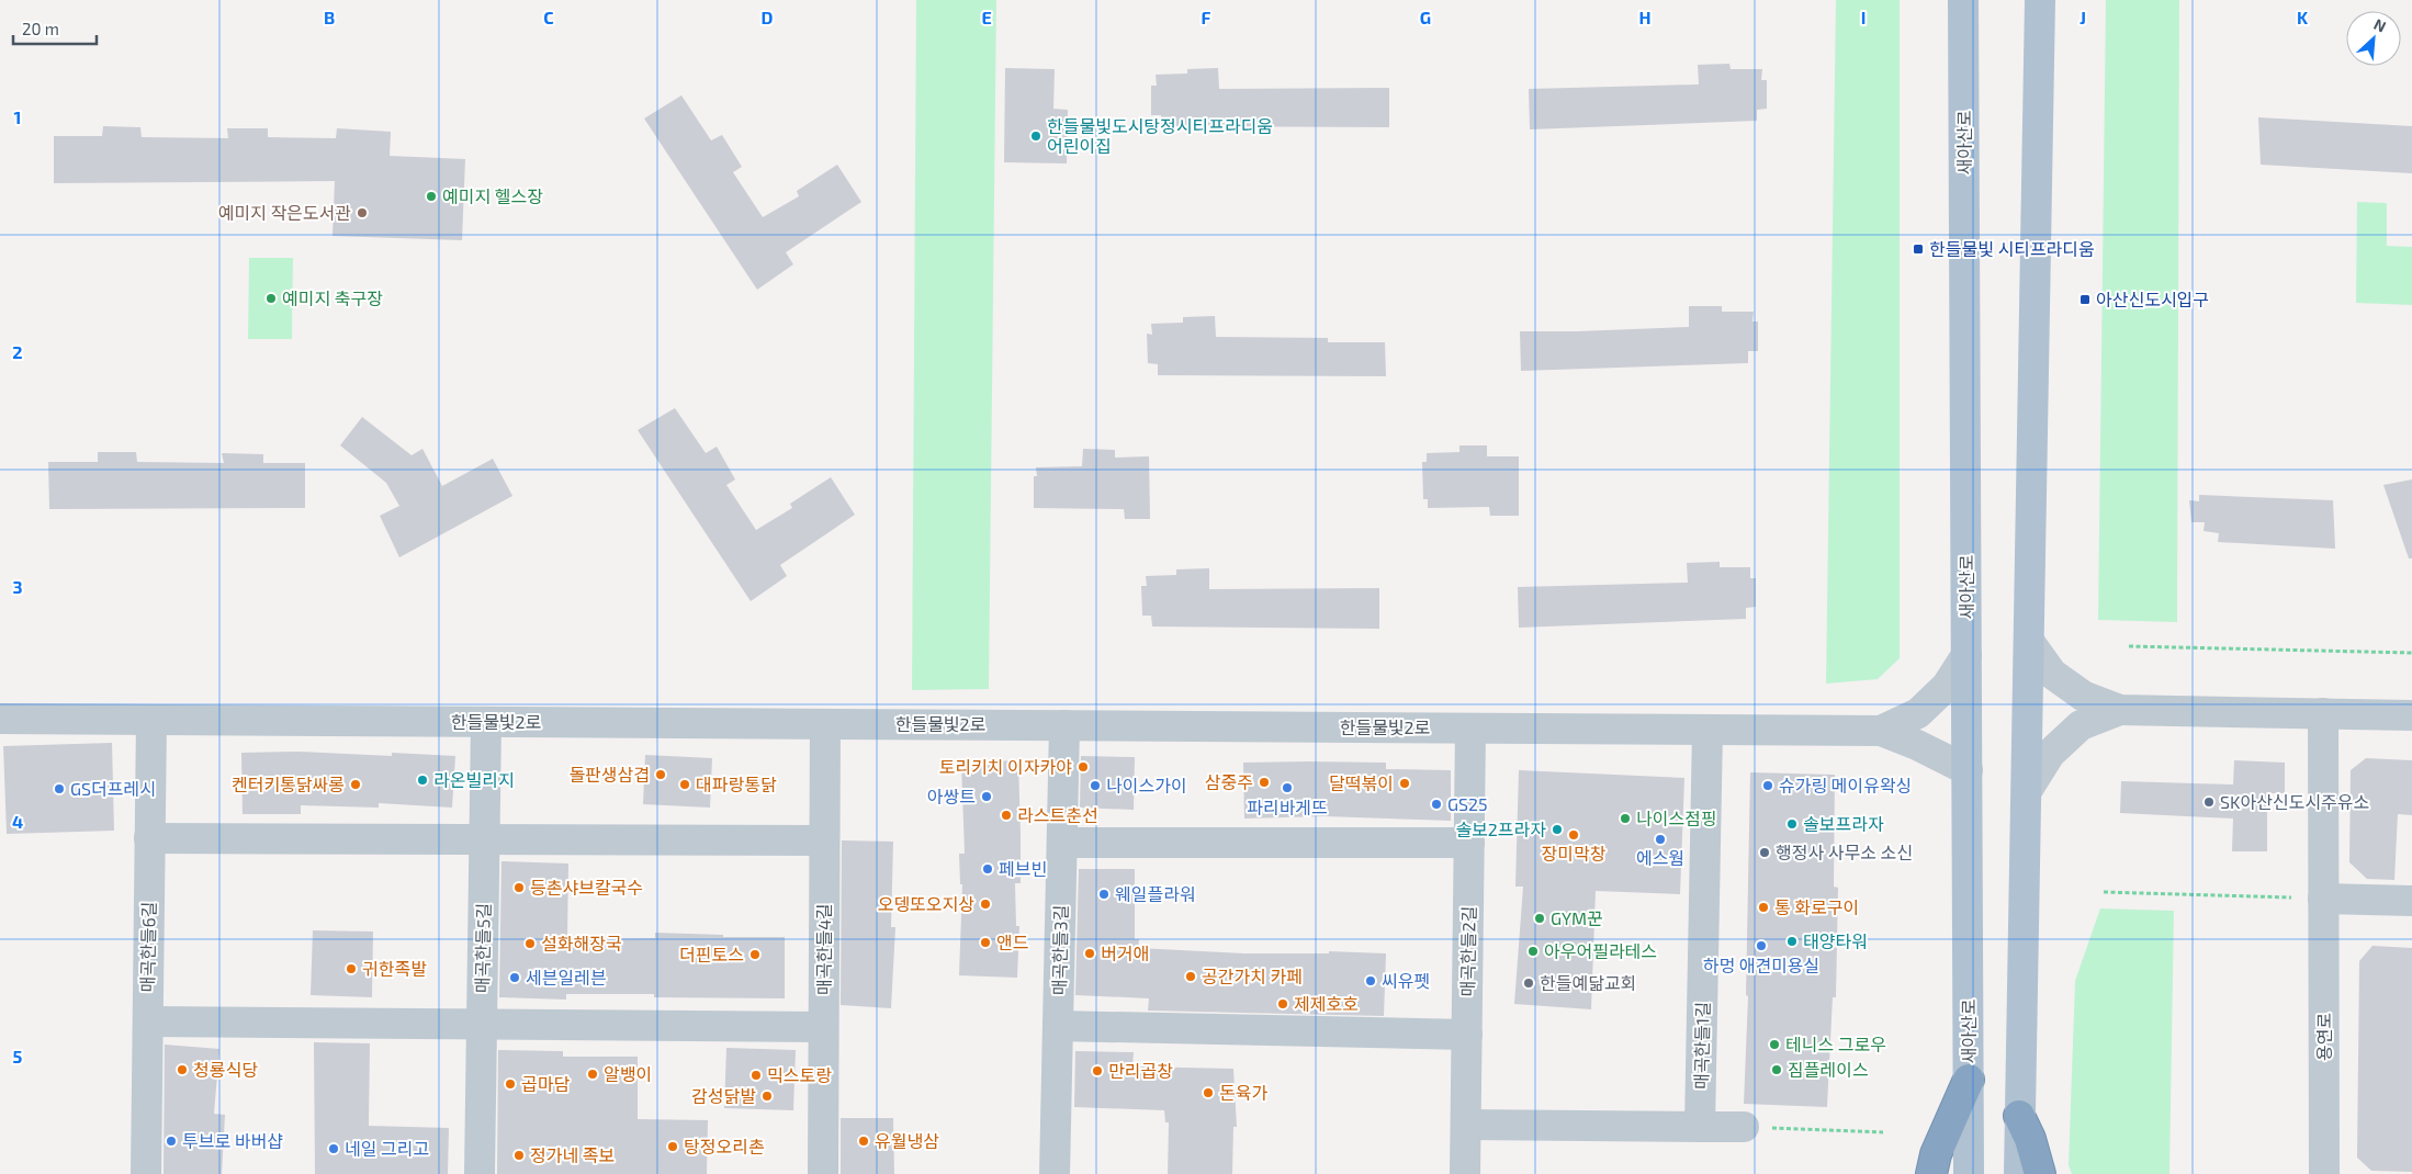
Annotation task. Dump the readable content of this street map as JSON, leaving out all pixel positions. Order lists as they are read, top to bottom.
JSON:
{
  "streets": {
    "main road": ["새아산로"],
    "street": [
      "한들물빛2로",
      "매곡한들6길",
      "매곡한들5길",
      "매곡한들4길",
      "매곡한들3길",
      "매곡한들2길",
      "용연로",
      "매곡한들1길"
    ]
  },
  "crossings": [
    ["한들물빛2로", "매곡한들6길"],
    ["한들물빛2로", "매곡한들5길"],
    ["한들물빛2로", "매곡한들4길"],
    ["한들물빛2로", "매곡한들3길"],
    ["한들물빛2로", "매곡한들2길"],
    ["한들물빛2로", "매곡한들1길"]
  ],
  "places": {
    "other": [
      "한들물빛도시탕정시티프라디움 어린이집",
      "예미지 헬스장",
      "예미지 작은도서관",
      "예미지 축구장",
      "토리키치 이자카야",
      "돌판생삼겹",
      "라온빌리지",
      "삼중주",
      "달떡볶이",
      "켄터키통닭싸롱",
      "대파랑통닭",
      "나이스가이",
      "슈가링 메이유왁싱",
      "파리바게뜨",
      "GS더프레시",
      "아쌍트",
      "SK아산신도시주유소",
      "GS25",
      "라스트춘선",
      "나이스점핑",
      "솔보프라자",
      "솔보2프라자",
      "장미막창",
      "에스웜",
      "행정사 사무소 소신",
      "페브빈",
      "등촌샤브칼국수",
      "웨일플라워",
      "오뎅또오지상",
      "통 화로구이",
      "GYM꾼",
      "태양타워",
      "앤드",
      "설화해장국",
      "하멍 애견미용실",
      "아우어필라테스",
      "버거애",
      "더핀토스",
      "귀한족발",
      "공간가치 카페",
      "세븐일레븐",
      "씨유펫",
      "한들예닮교회",
      "제제호호",
      "테니스 그로우",
      "청룡식당",
      "짐플레이스",
      "만리곱창",
      "알뱅이",
      "믹스토랑",
      "곱마담",
      "돈육가",
      "감성닭발",
      "투브로 바버샵",
      "유월냉삼",
      "탕정오리촌",
      "네일 그리고",
      "정가네 족보"
    ],
    "transit": ["한들물빛 시티프라디움", "아산신도시입구"]
  },
  "scale_bar": "20 m",
  "north": "top right",
  "grid": {
    "columns": [
      "B",
      "C",
      "D",
      "E",
      "F",
      "G",
      "H",
      "I",
      "J",
      "K"
    ],
    "rows": [
      "1",
      "2",
      "3",
      "4",
      "5"
    ]
  }
}
